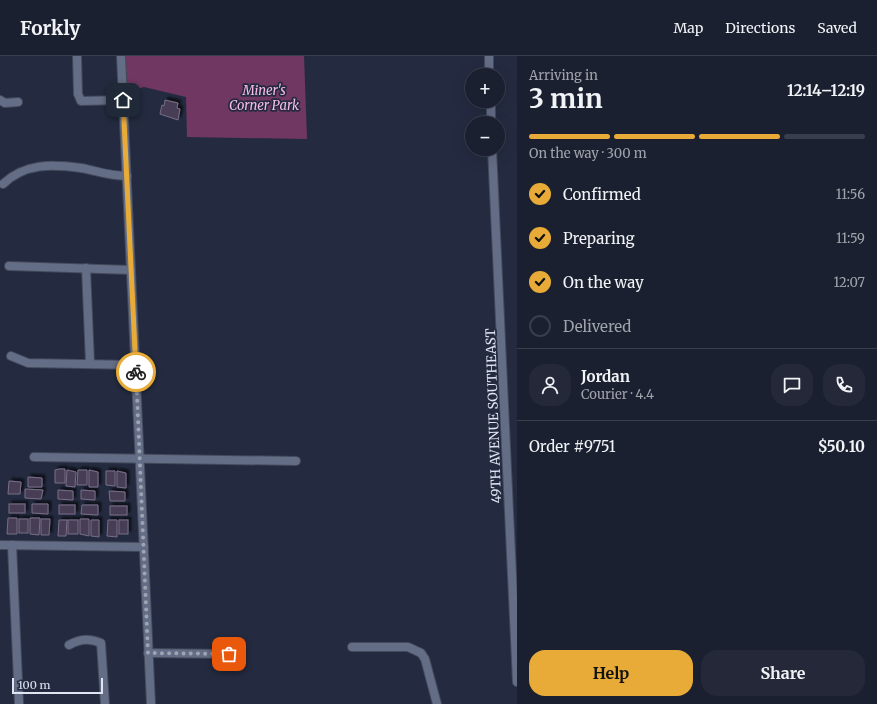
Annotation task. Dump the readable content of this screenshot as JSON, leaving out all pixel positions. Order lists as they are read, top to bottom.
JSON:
{
  "streets": {
    "street": ["49TH AVENUE SOUTHEAST"]
  },
  "parks": ["Miner's Corner Park"],
  "scale_bar": "100 m",
  "page": {
    "header": "Forkly",
    "nav": ["Map", "Directions", "Saved"],
    "heading": ["3 min", "Arriving in", "12:14–12:19"],
    "panel": [
      "Jordan",
      "Courier · 4.4",
      "Order #9751",
      "$50.10"
    ],
    "map_buttons": ["+", "−"],
    "bar": "On the way · 300 m",
    "list": [
      ["Confirmed", "11:56"],
      ["Preparing", "11:59"],
      ["On the way", "12:07"],
      "Delivered"
    ],
    "buttons": ["Help", "Share"],
    "scale": "100 m"
  }
}
